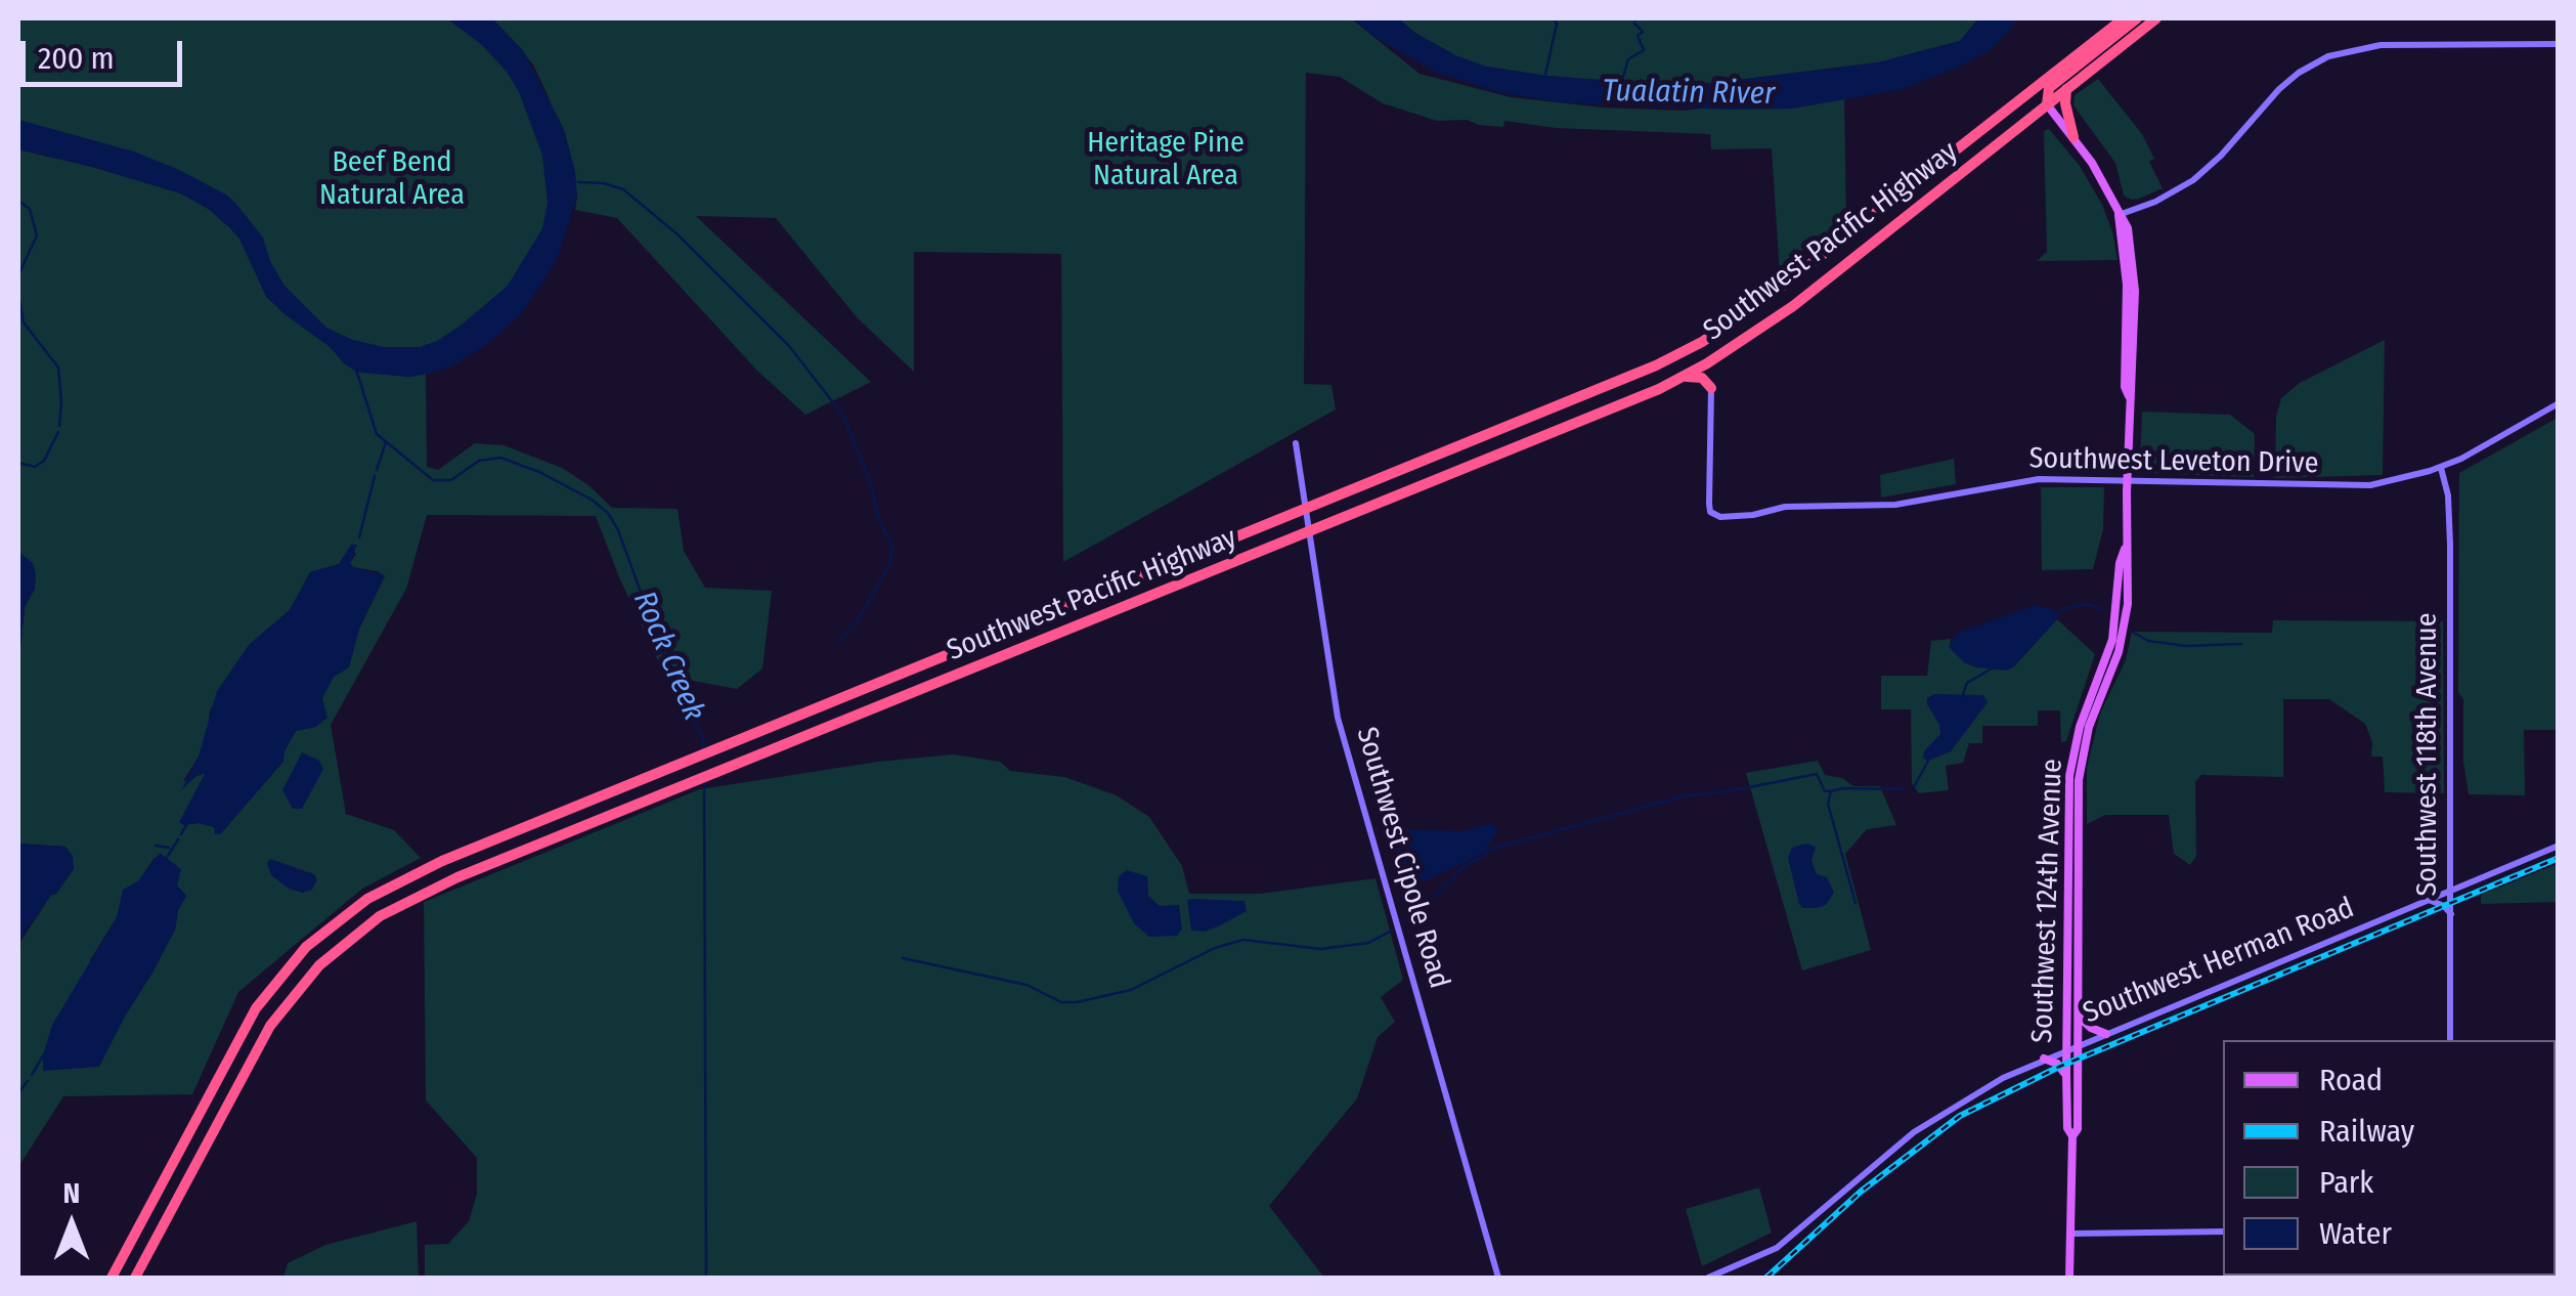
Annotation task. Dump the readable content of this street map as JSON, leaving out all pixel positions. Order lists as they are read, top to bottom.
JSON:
{
  "streets": {
    "highway": ["Southwest Pacific Highway"],
    "main road": ["Southwest 124th Avenue"],
    "street": [
      "Southwest Leveton Drive",
      "Southwest 118th Avenue",
      "Southwest Cipole Road",
      "Southwest Herman Road"
    ]
  },
  "crossings": [
    ["Southwest Pacific Highway", "Southwest Cipole Road"],
    ["Southwest Pacific Highway", "Southwest 124th Avenue"],
    ["Southwest Leveton Drive", "Southwest 118th Avenue"],
    ["Southwest Leveton Drive", "Southwest 124th Avenue"],
    ["Southwest 118th Avenue", "Southwest Herman Road"],
    ["Southwest 124th Avenue", "Southwest Herman Road"]
  ],
  "water": ["Tualatin River", "Rock Creek"],
  "parks": ["Heritage Pine Natural Area", "Beef Bend Natural Area"],
  "legend": [
    "Road",
    "Railway",
    "Park",
    "Water"
  ],
  "scale_bar": "200 m",
  "north": "top"
}
